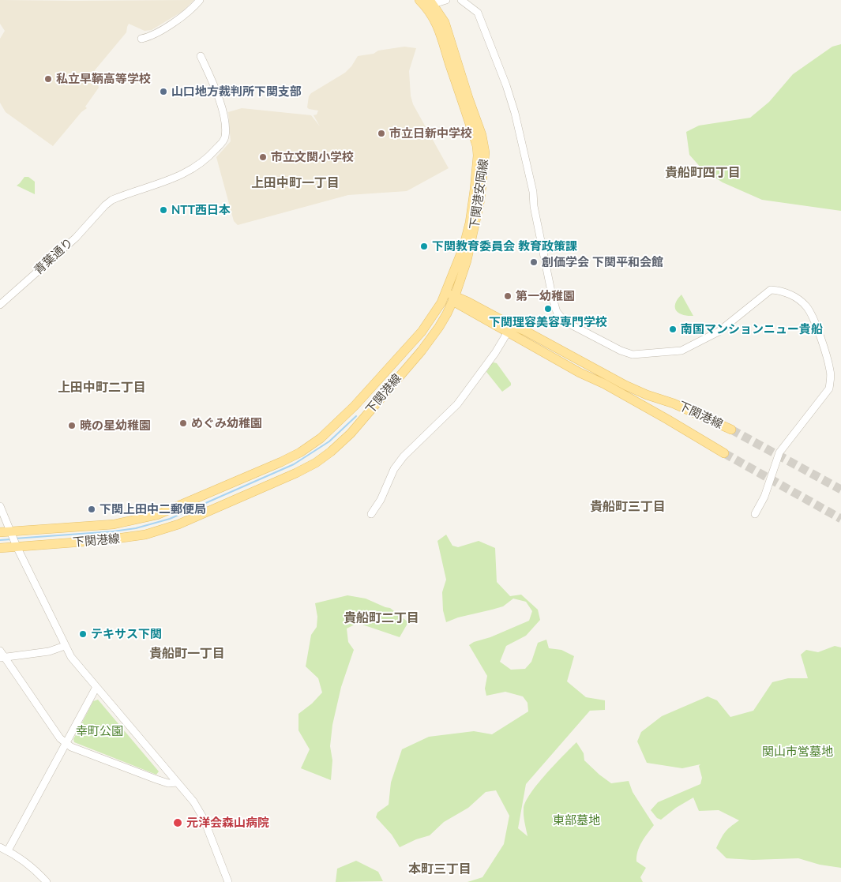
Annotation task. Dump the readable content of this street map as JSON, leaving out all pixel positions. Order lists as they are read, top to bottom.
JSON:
{
  "streets": {
    "main road": ["下関港安岡線", "下関港線"],
    "street": ["青葉通り"]
  },
  "crossings": [
    ["下関港安岡線", "下関港線"]
  ],
  "districts": [
    "貴船町四丁目",
    "上田中町一丁目",
    "上田中町二丁目",
    "貴船町三丁目",
    "貴船町二丁目",
    "貴船町一丁目",
    "本町三丁目"
  ],
  "parks": ["幸町公園", "関山市営墓地", "東部墓地"],
  "places": [
    "私立早鞆高等学校",
    "山口地方裁判所下関支部",
    "市立日新中学校",
    "市立文関小学校",
    "NTT西日本",
    "下関教育委員会 教育政策課",
    "創価学会 下関平和会館",
    "第一幼稚園",
    "下関理容美容専門学校",
    "南国マンションニュー貴船",
    "めぐみ幼稚園",
    "暁の星幼稚園",
    "下関上田中二郵便局",
    "テキサス下関",
    "元洋会森山病院"
  ]
}
